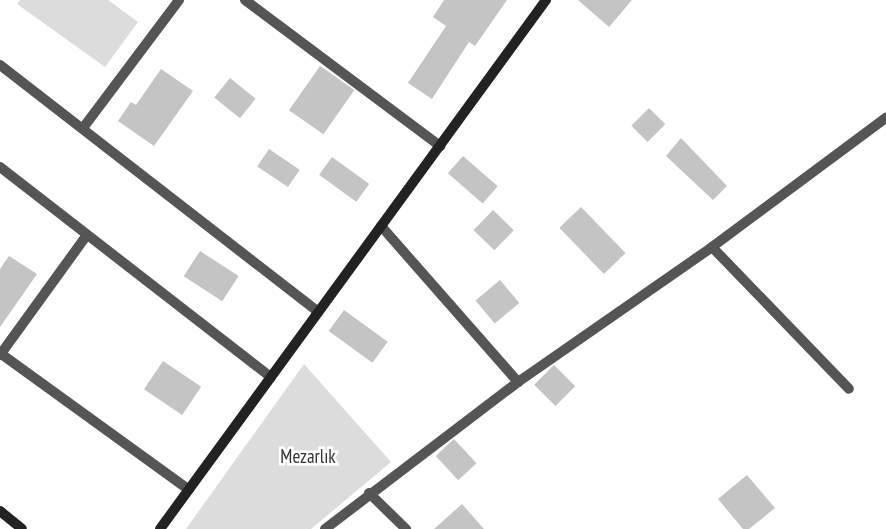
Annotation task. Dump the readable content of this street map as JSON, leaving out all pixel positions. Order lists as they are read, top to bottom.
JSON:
{
  "parks": ["Mezarlık"]
}
